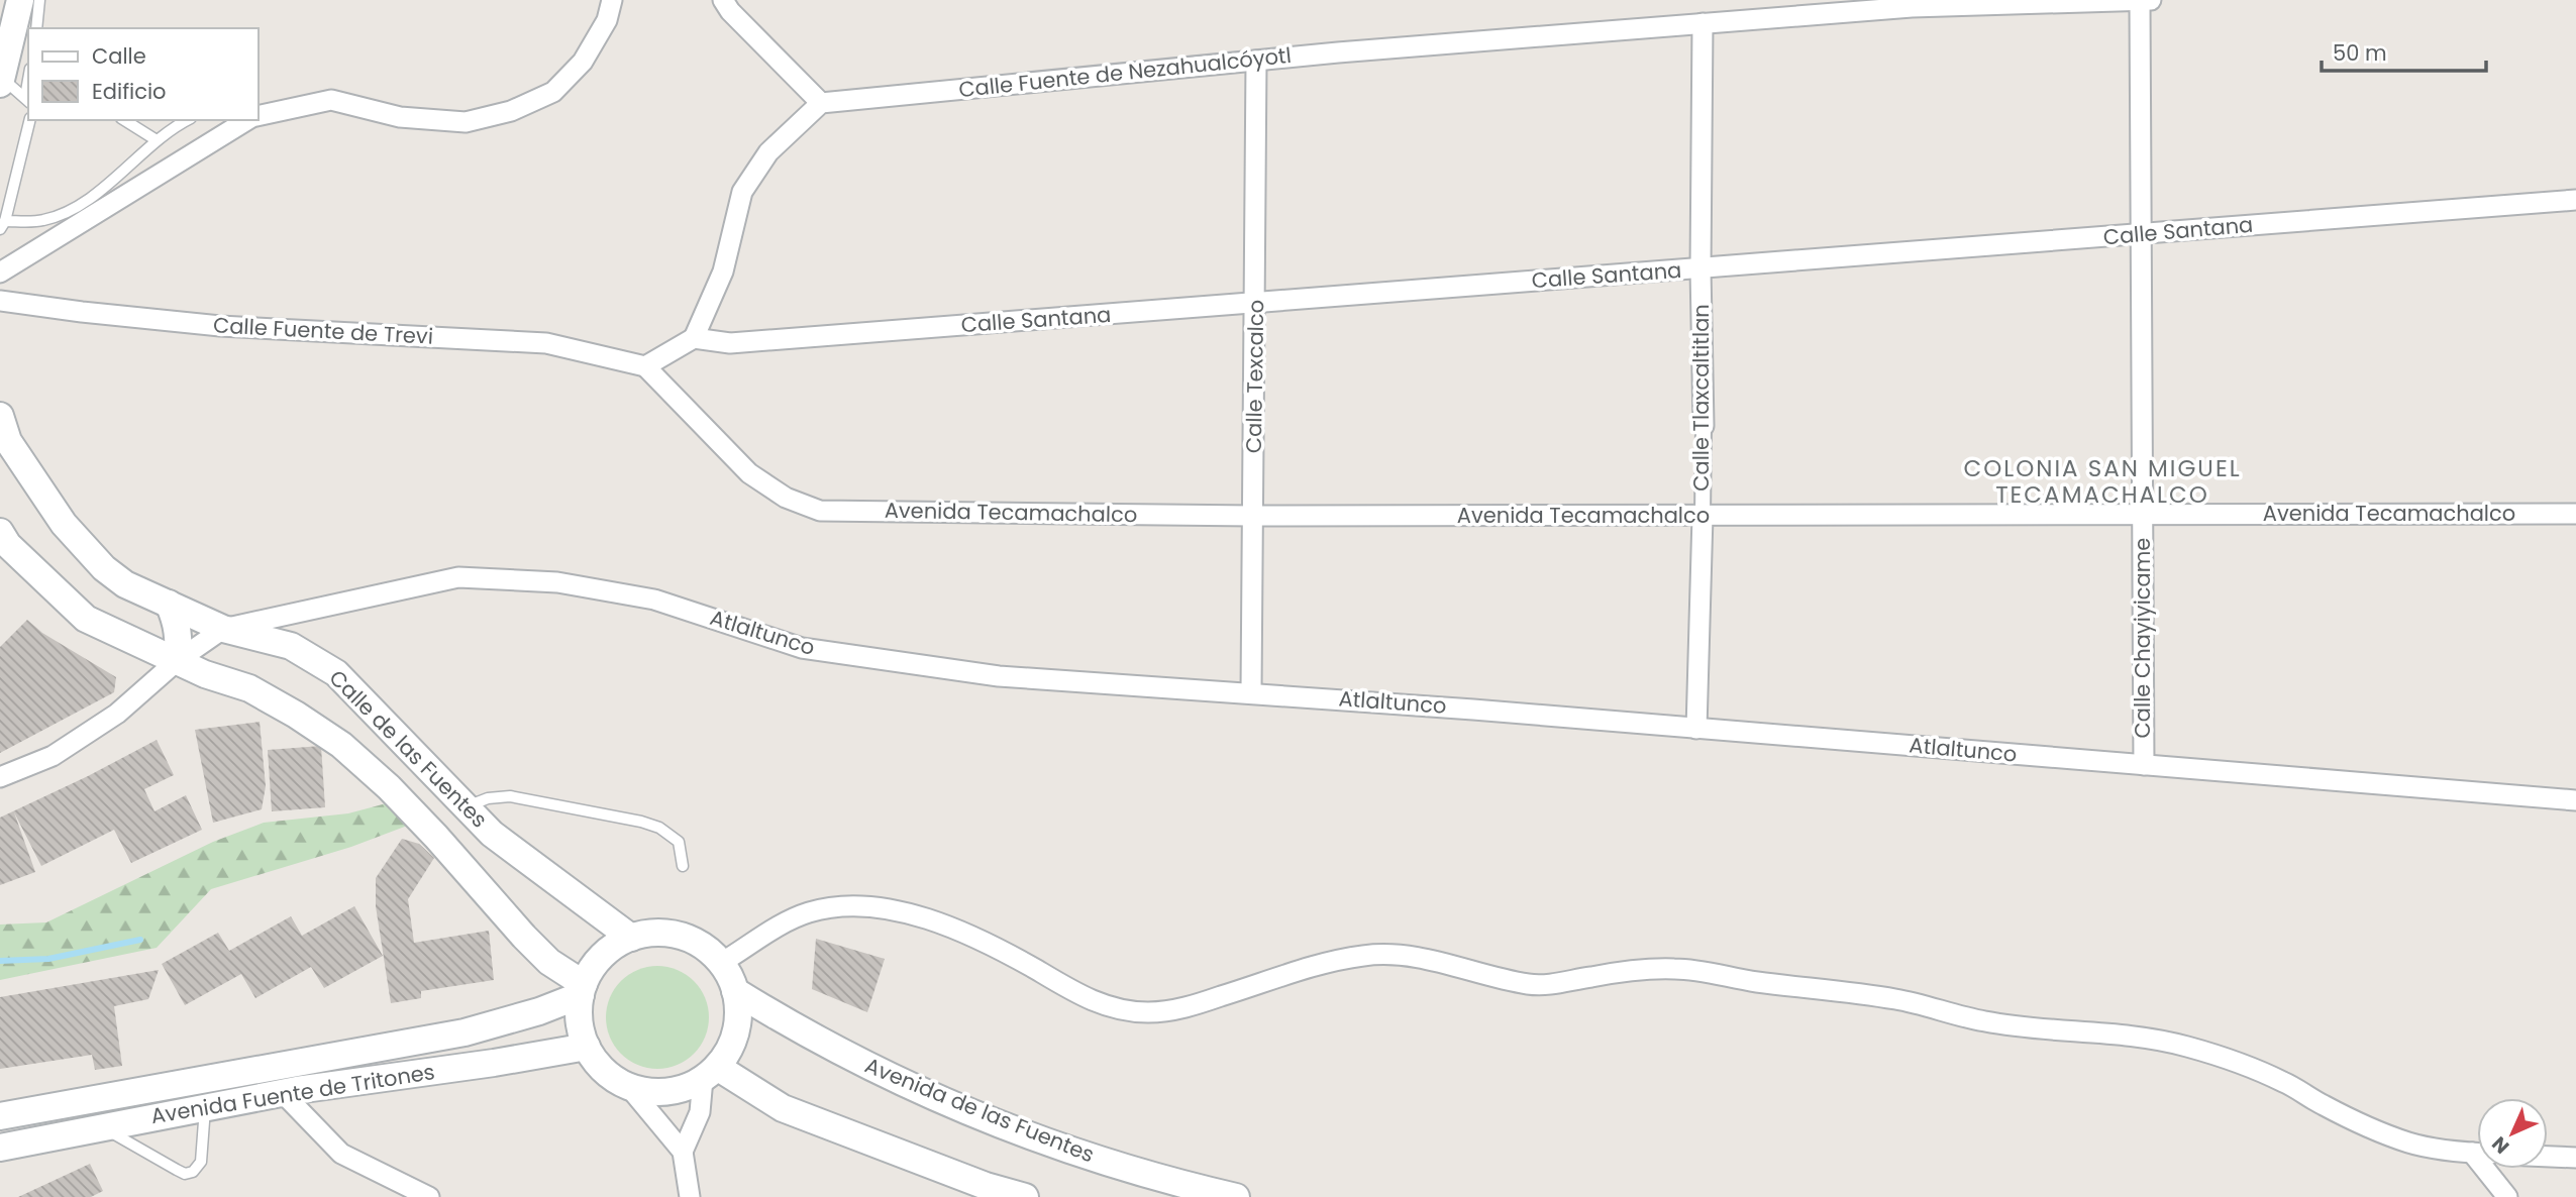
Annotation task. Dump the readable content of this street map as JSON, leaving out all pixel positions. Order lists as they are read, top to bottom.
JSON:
{
  "streets": {
    "main road": ["Calle de las Fuentes", "Avenida Fuente de Tritones", "Avenida de las Fuentes"],
    "street": [
      "Calle Fuente de Nezahualcóyotl",
      "Calle Santana",
      "Calle Fuente de Trevi",
      "Calle Texcalco",
      "Calle Tlaxcaltitlan",
      "Avenida Tecamachalco",
      "Atlaltunco",
      "Calle Chayiyicame"
    ]
  },
  "crossings": [
    ["Calle Fuente de Nezahualcóyotl", "Calle Texcalco"],
    ["Calle Fuente de Nezahualcóyotl", "Calle Tlaxcaltitlan"],
    ["Calle Fuente de Nezahualcóyotl", "Calle Chayiyicame"],
    ["Calle Santana", "Calle Texcalco"],
    ["Calle Santana", "Calle Tlaxcaltitlan"],
    ["Calle Santana", "Calle Chayiyicame"],
    ["Calle Fuente de Trevi", "Avenida Tecamachalco"],
    ["Calle Texcalco", "Avenida Tecamachalco"],
    ["Calle Texcalco", "Atlaltunco"],
    ["Calle Tlaxcaltitlan", "Avenida Tecamachalco"],
    ["Calle Tlaxcaltitlan", "Atlaltunco"],
    ["Avenida Tecamachalco", "Calle Chayiyicame"],
    ["Atlaltunco", "Calle Chayiyicame"],
    ["Atlaltunco", "Calle de las Fuentes"],
    ["Calle de las Fuentes", "Avenida Fuente de Tritones"],
    ["Calle de las Fuentes", "Avenida de las Fuentes"],
    ["Avenida Fuente de Tritones", "Avenida de las Fuentes"]
  ],
  "districts": ["COLONIA SAN MIGUEL TECAMACHALCO"],
  "legend": ["Calle", "Edificio"],
  "scale_bar": "50 m",
  "north": "bottom left"
}
